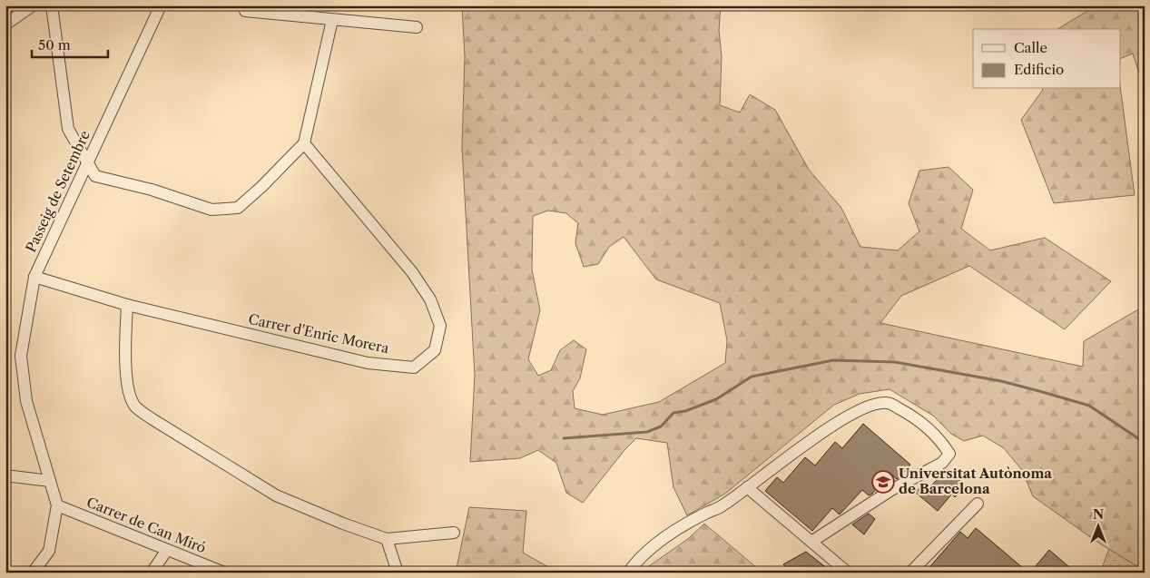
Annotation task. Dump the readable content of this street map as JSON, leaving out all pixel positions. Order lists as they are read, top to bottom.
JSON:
{
  "streets": {
    "street": ["Passeig de Setembre", "Carrer d'Enric Morera", "Carrer de Can Miró"]
  },
  "crossings": [
    ["Passeig de Setembre", "Carrer d'Enric Morera"],
    ["Passeig de Setembre", "Carrer de Can Miró"]
  ],
  "places": {
    "school or university": ["Universitat Autònoma de Barcelona"]
  },
  "legend": ["Calle", "Edificio"],
  "scale_bar": "50 m",
  "north": "top"
}
